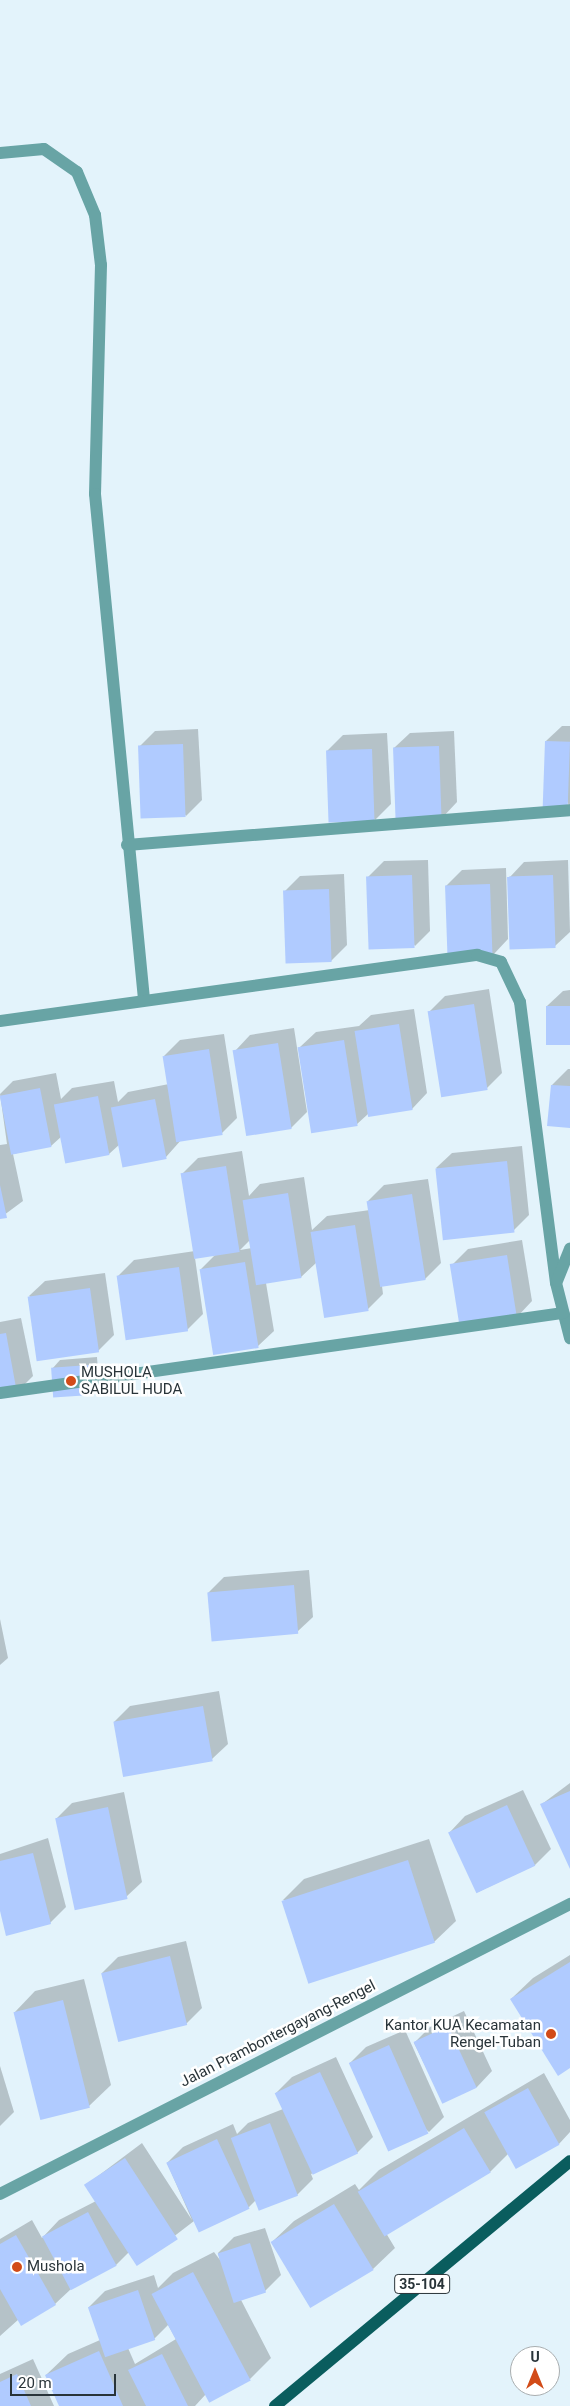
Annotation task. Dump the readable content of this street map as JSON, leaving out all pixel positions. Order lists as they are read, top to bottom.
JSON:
{
  "streets": {
    "main road": ["35-104"],
    "street": ["Jalan Prambontergayang-Rengel"]
  },
  "places": ["MUSHOLA SABILUL HUDA", "Kantor KUA Kecamatan Rengel-Tuban", "Mushola"],
  "scale_bar": "20 m",
  "north": "top"
}
